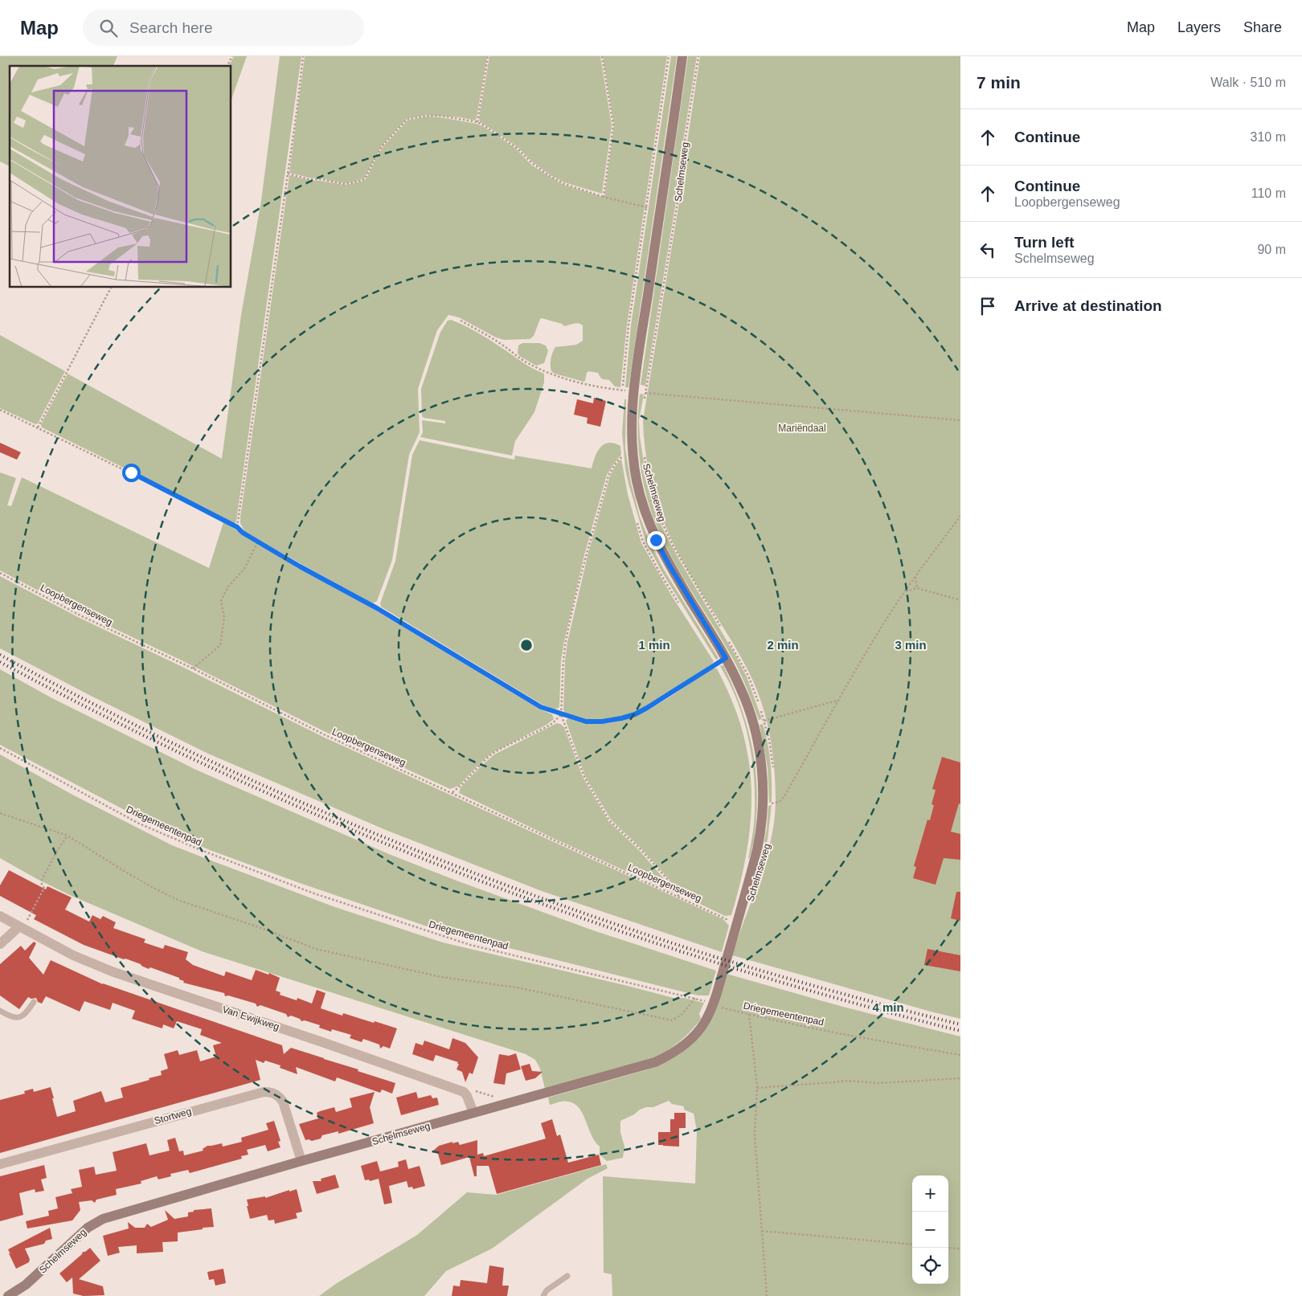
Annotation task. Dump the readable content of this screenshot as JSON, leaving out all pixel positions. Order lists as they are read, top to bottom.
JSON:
{
  "streets": {
    "main road": ["Schelmseweg"],
    "street": ["Van Ewijkweg", "Stortweg"],
    "path": ["Loopbergenseweg", "Driegemeentenpad"]
  },
  "crossings": [
    ["Schelmseweg", "Loopbergenseweg"],
    ["Schelmseweg", "Driegemeentenpad"],
    ["Schelmseweg", "Stortweg"]
  ],
  "parks": ["Mariëndaal"],
  "page": {
    "header": "Map",
    "search": "Search here",
    "nav": ["Map", "Layers", "Share"],
    "heading": ["7 min", "Walk · 510 m"],
    "list": [
      ["Continue", "310 m"],
      ["Continue", "Loopbergenseweg", "110 m"],
      ["Turn left", "Schelmseweg", "90 m"],
      "Arrive at destination"
    ],
    "map_buttons": ["+", "−"]
  },
  "rings": [
    "1 min",
    "2 min",
    "3 min",
    "4 min"
  ]
}
